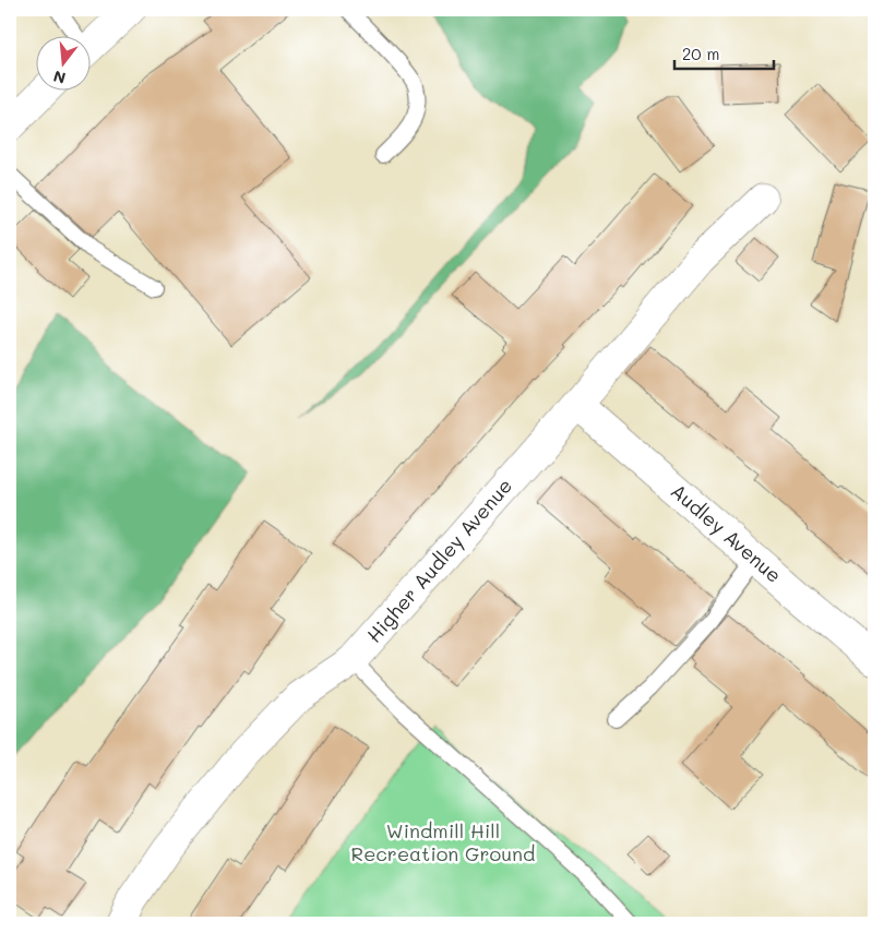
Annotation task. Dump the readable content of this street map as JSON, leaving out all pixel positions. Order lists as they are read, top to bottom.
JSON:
{
  "streets": {
    "street": ["Audley Avenue", "Higher Audley Avenue"]
  },
  "crossings": [
    ["Audley Avenue", "Higher Audley Avenue"]
  ],
  "parks": ["Windmill Hill Recreation Ground"],
  "scale_bar": "20 m",
  "north": "bottom"
}
